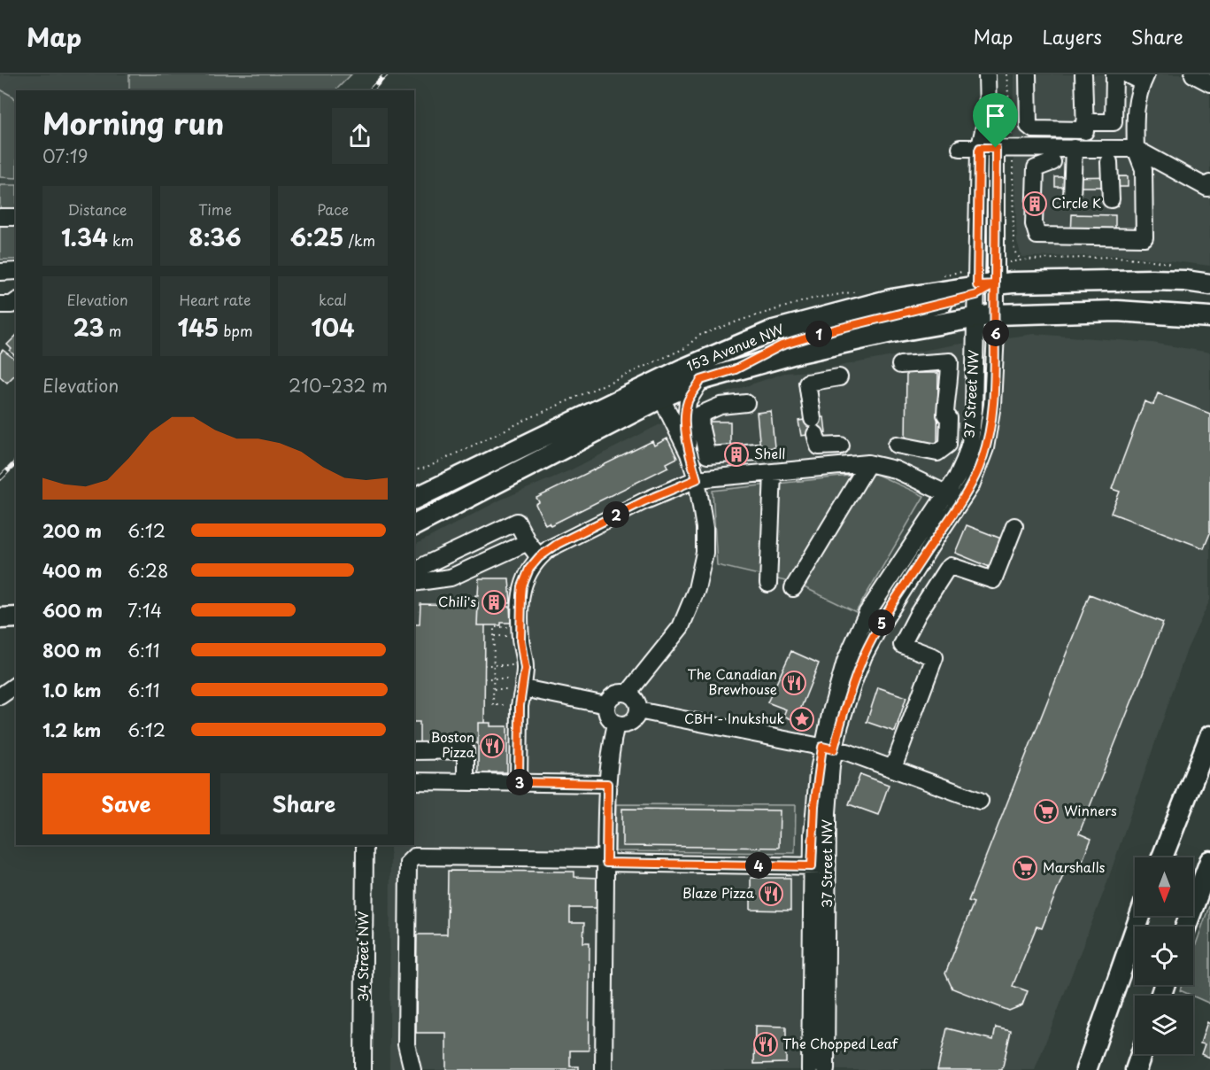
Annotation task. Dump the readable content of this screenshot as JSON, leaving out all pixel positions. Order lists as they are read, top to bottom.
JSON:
{
  "streets": {
    "main road": ["153 Avenue NW"],
    "street": ["37 Street NW", "34 Street NW"]
  },
  "crossings": [
    ["153 Avenue NW", "37 Street NW"]
  ],
  "places": {
    "building": ["Circle K", "Shell", "Chili's"],
    "restaurant": [
      "The Canadian Brewhouse",
      "Boston Pizza",
      "Blaze Pizza",
      "The Chopped Leaf"
    ],
    "place": ["CBH - Inukshuk"],
    "supermarket": ["Winners", "Marshalls"]
  },
  "north": "bottom",
  "page": {
    "header": "Map",
    "nav": ["Map", "Layers", "Share"],
    "heading": ["Morning run", "07:19"],
    "stats": [
      ["Distance", "1.34 km"],
      ["Time", "8:36"],
      ["Pace", "6:25 /km"],
      ["Elevation", "23 m"],
      ["Heart rate", "145 bpm"],
      ["kcal", "104"]
    ],
    "pins": [
      "6",
      "1",
      "2",
      "5",
      "3",
      "4"
    ],
    "chart": ["Elevation", "210–232 m"],
    "list": [
      {
        "name": "200 m",
        "note": "6:12"
      },
      {
        "name": "400 m",
        "note": "6:28"
      },
      {
        "name": "600 m",
        "note": "7:14"
      },
      {
        "name": "800 m",
        "note": "6:11"
      },
      {
        "name": "1.0 km",
        "note": "6:11"
      },
      {
        "name": "1.2 km",
        "note": "6:12"
      }
    ],
    "buttons": ["Save", "Share"]
  }
}
